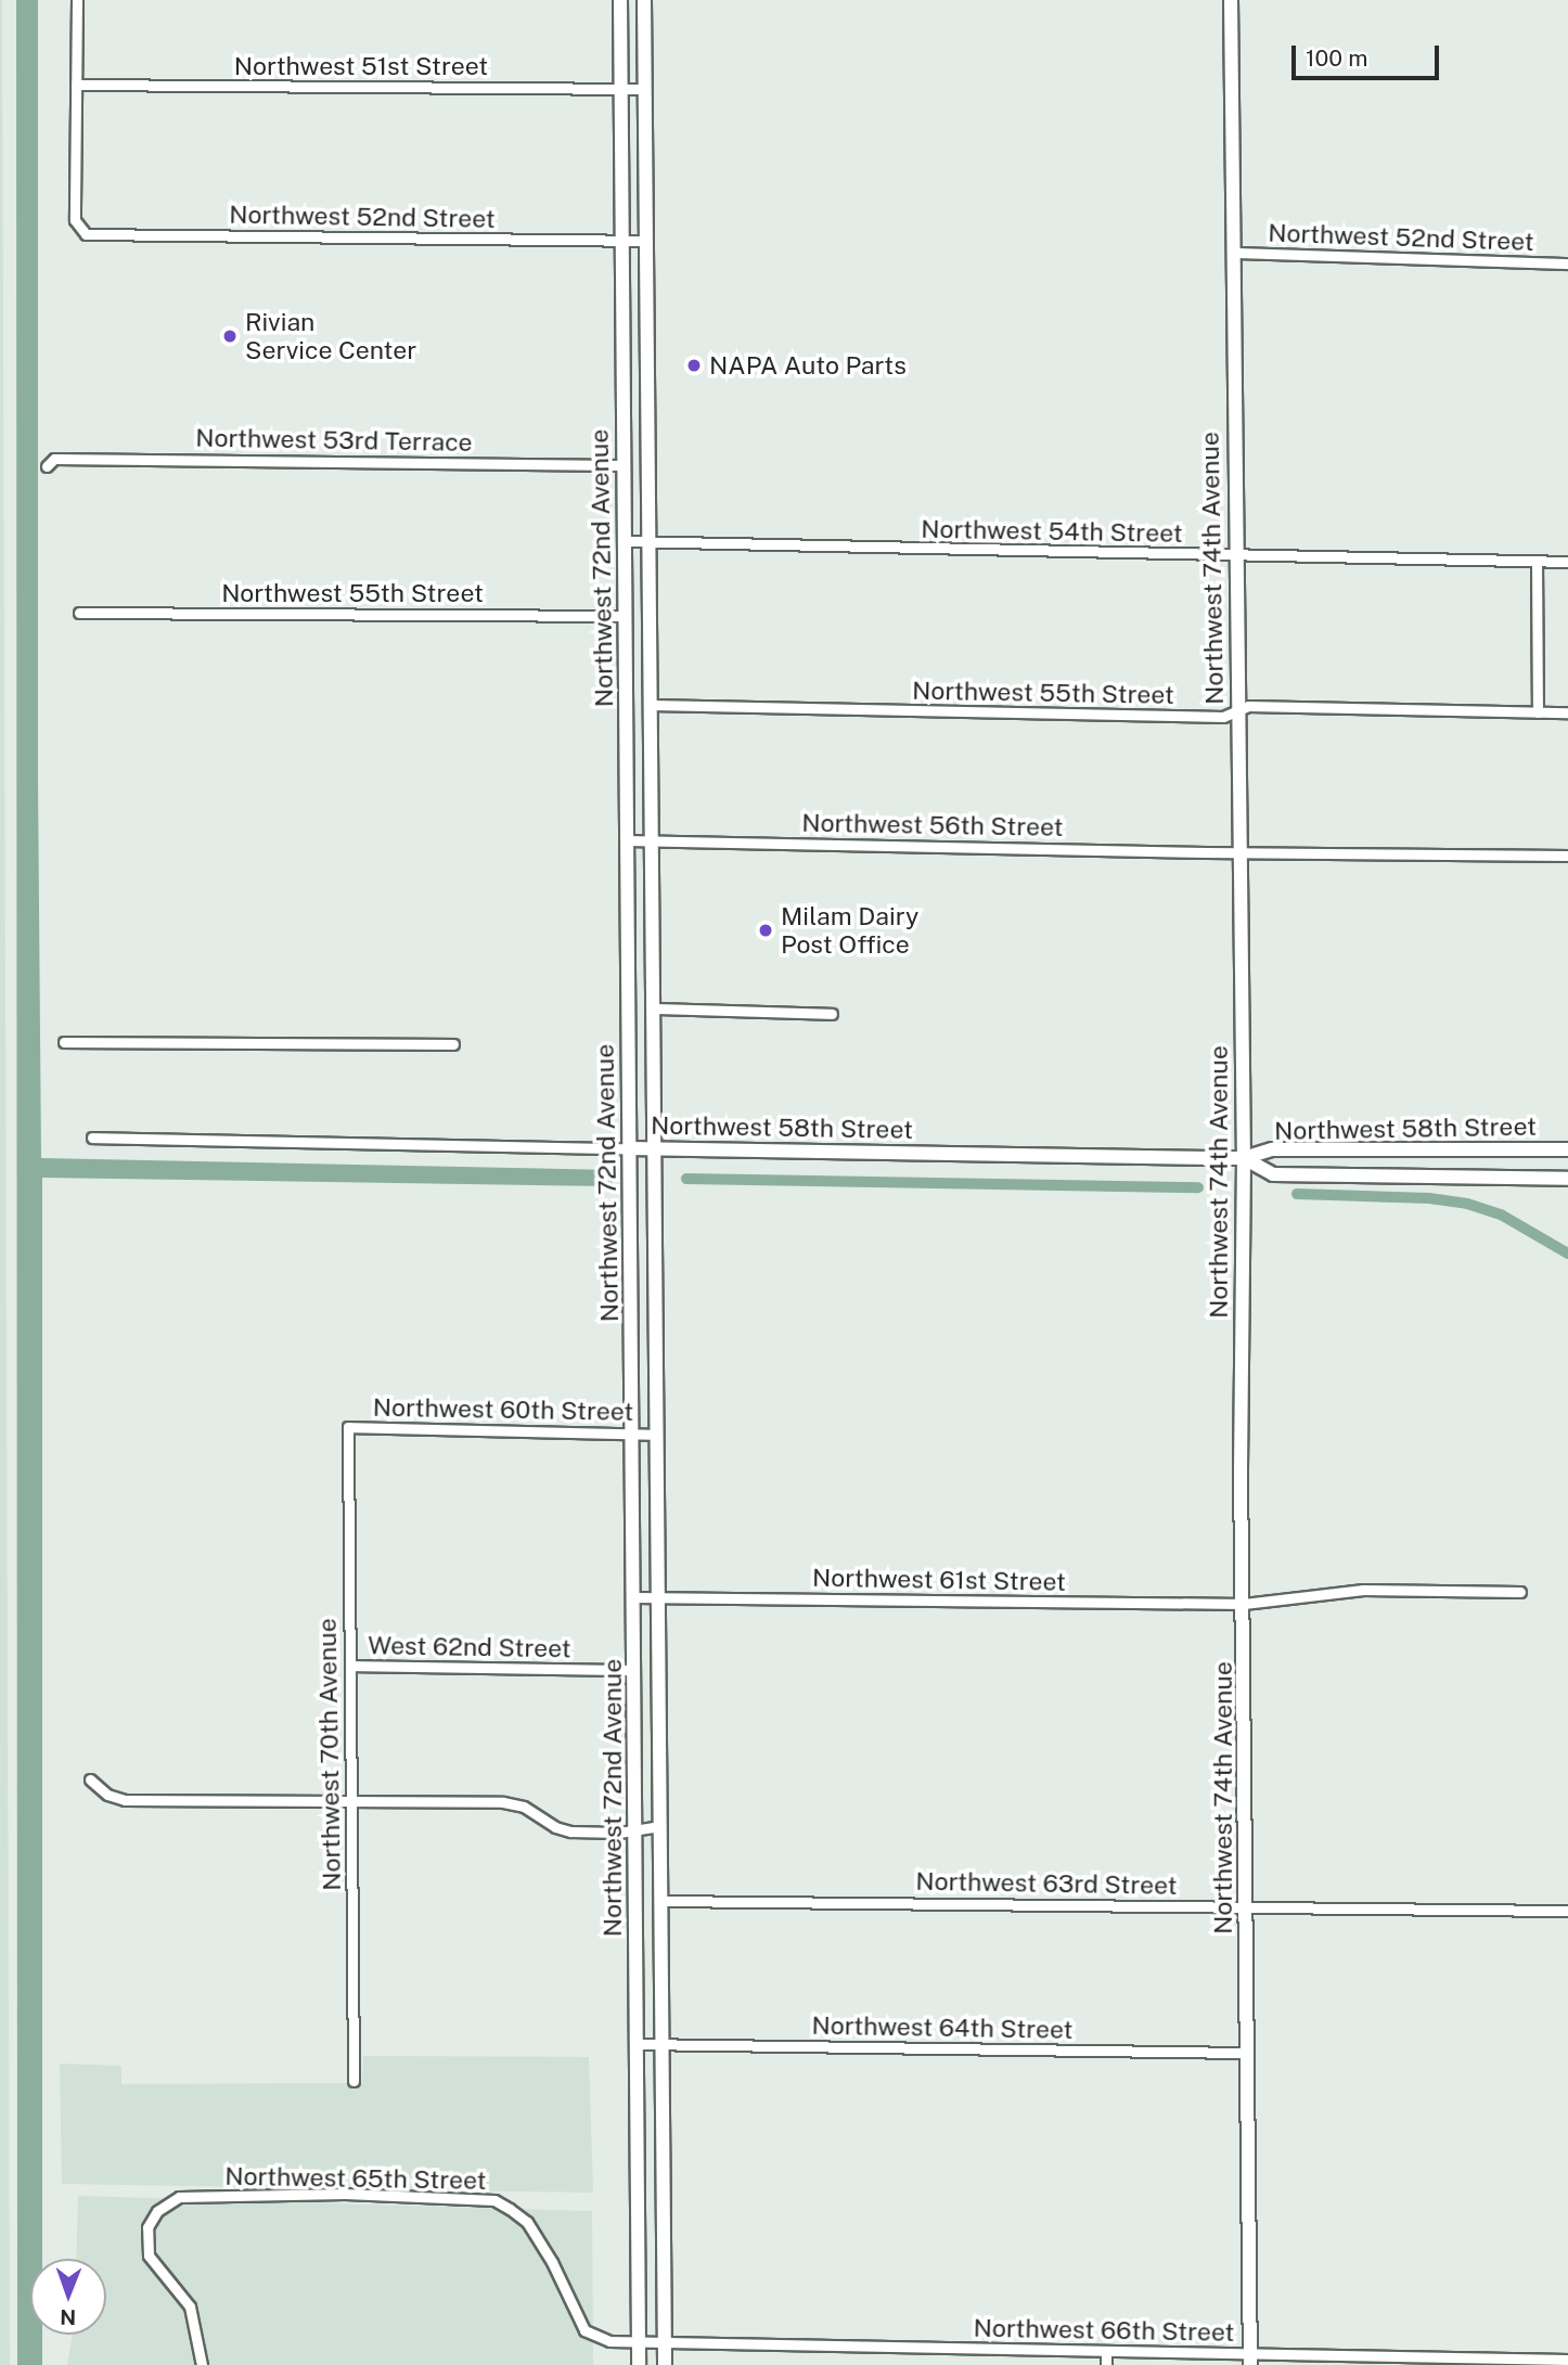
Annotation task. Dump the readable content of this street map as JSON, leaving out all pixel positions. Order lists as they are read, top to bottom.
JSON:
{
  "streets": {
    "main road": ["Northwest 72nd Avenue", "Northwest 74th Avenue", "Northwest 58th Street"],
    "street": [
      "Northwest 51st Street",
      "Northwest 52nd Street",
      "Northwest 53rd Terrace",
      "Northwest 54th Street",
      "Northwest 55th Street",
      "Northwest 56th Street",
      "Northwest 60th Street",
      "Northwest 61st Street",
      "West 62nd Street",
      "Northwest 70th Avenue",
      "Northwest 63rd Street",
      "Northwest 64th Street",
      "Northwest 65th Street",
      "Northwest 66th Street"
    ]
  },
  "crossings": [
    ["Northwest 51st Street", "Northwest 52nd Street"],
    ["Northwest 51st Street", "Northwest 72nd Avenue"],
    ["Northwest 52nd Street", "Northwest 72nd Avenue"],
    ["Northwest 52nd Street", "Northwest 74th Avenue"],
    ["Northwest 53rd Terrace", "Northwest 72nd Avenue"],
    ["Northwest 54th Street", "Northwest 72nd Avenue"],
    ["Northwest 54th Street", "Northwest 74th Avenue"],
    ["Northwest 72nd Avenue", "Northwest 55th Street"],
    ["Northwest 72nd Avenue", "Northwest 56th Street"],
    ["Northwest 72nd Avenue", "Northwest 58th Street"],
    ["Northwest 72nd Avenue", "Northwest 60th Street"],
    ["Northwest 72nd Avenue", "Northwest 61st Street"],
    ["Northwest 72nd Avenue", "West 62nd Street"],
    ["Northwest 72nd Avenue", "Northwest 63rd Street"],
    ["Northwest 72nd Avenue", "Northwest 64th Street"],
    ["Northwest 72nd Avenue", "Northwest 65th Street"],
    ["Northwest 72nd Avenue", "Northwest 66th Street"],
    ["Northwest 74th Avenue", "Northwest 55th Street"],
    ["Northwest 74th Avenue", "Northwest 56th Street"],
    ["Northwest 74th Avenue", "Northwest 58th Street"],
    ["Northwest 74th Avenue", "Northwest 61st Street"],
    ["Northwest 74th Avenue", "Northwest 63rd Street"],
    ["Northwest 74th Avenue", "Northwest 64th Street"],
    ["Northwest 74th Avenue", "Northwest 66th Street"],
    ["Northwest 60th Street", "Northwest 70th Avenue"],
    ["West 62nd Street", "Northwest 70th Avenue"],
    ["Northwest 65th Street", "Northwest 66th Street"]
  ],
  "places": ["Rivian Service Center", "NAPA Auto Parts", "Milam Dairy Post Office"],
  "scale_bar": "100 m",
  "north": "bottom"
}
